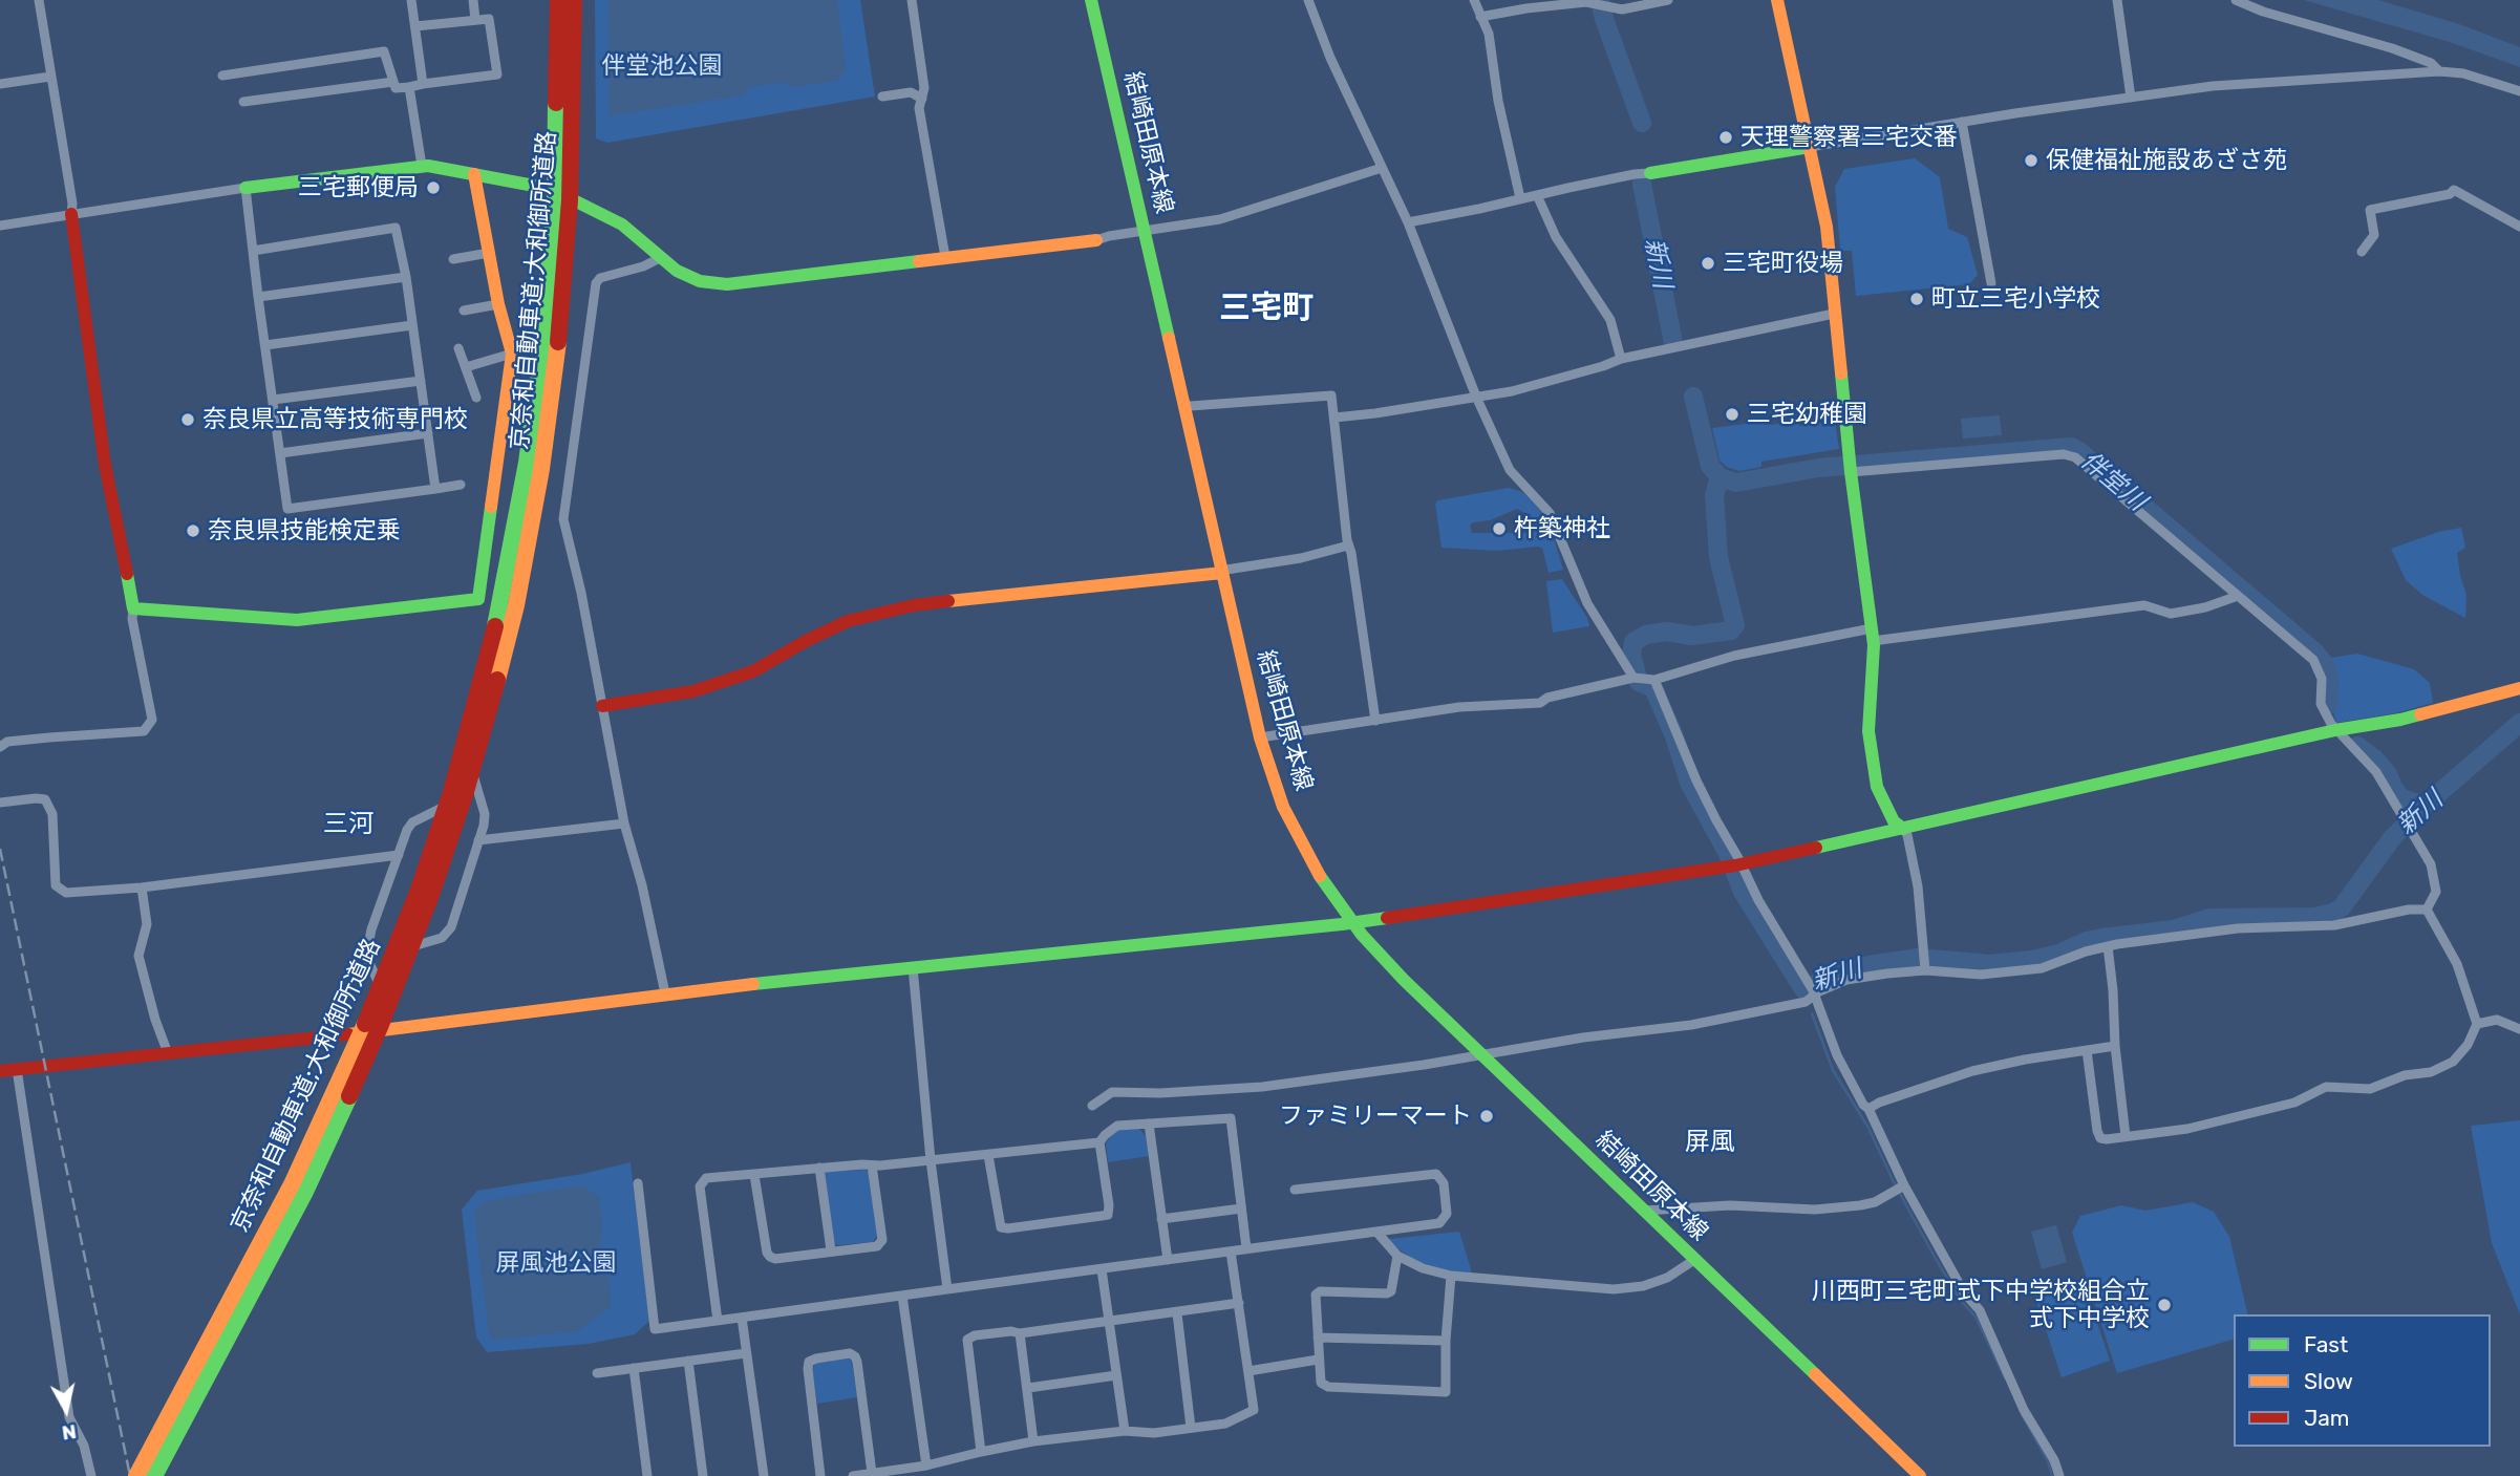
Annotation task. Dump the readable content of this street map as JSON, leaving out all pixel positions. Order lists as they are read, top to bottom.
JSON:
{
  "streets": {
    "main road": ["結崎田原本線", "京奈和自動車道;大和御所道路"]
  },
  "districts": ["三宅町", "三河", "屏風"],
  "water": ["新川", "伴堂川"],
  "parks": ["伴堂池公園", "屏風池公園"],
  "places": [
    "天理警察署三宅交番",
    "保健福祉施設あざさ苑",
    "三宅郵便局",
    "三宅町役場",
    "町立三宅小学校",
    "三宅幼稚園",
    "奈良県立高等技術専門校",
    "杵築神社",
    "奈良県技能検定乗",
    "ファミリーマート",
    "川西町三宅町式下中学校組合立 式下中学校"
  ],
  "legend": ["Fast", "Slow", "Jam"],
  "north": "bottom"
}
